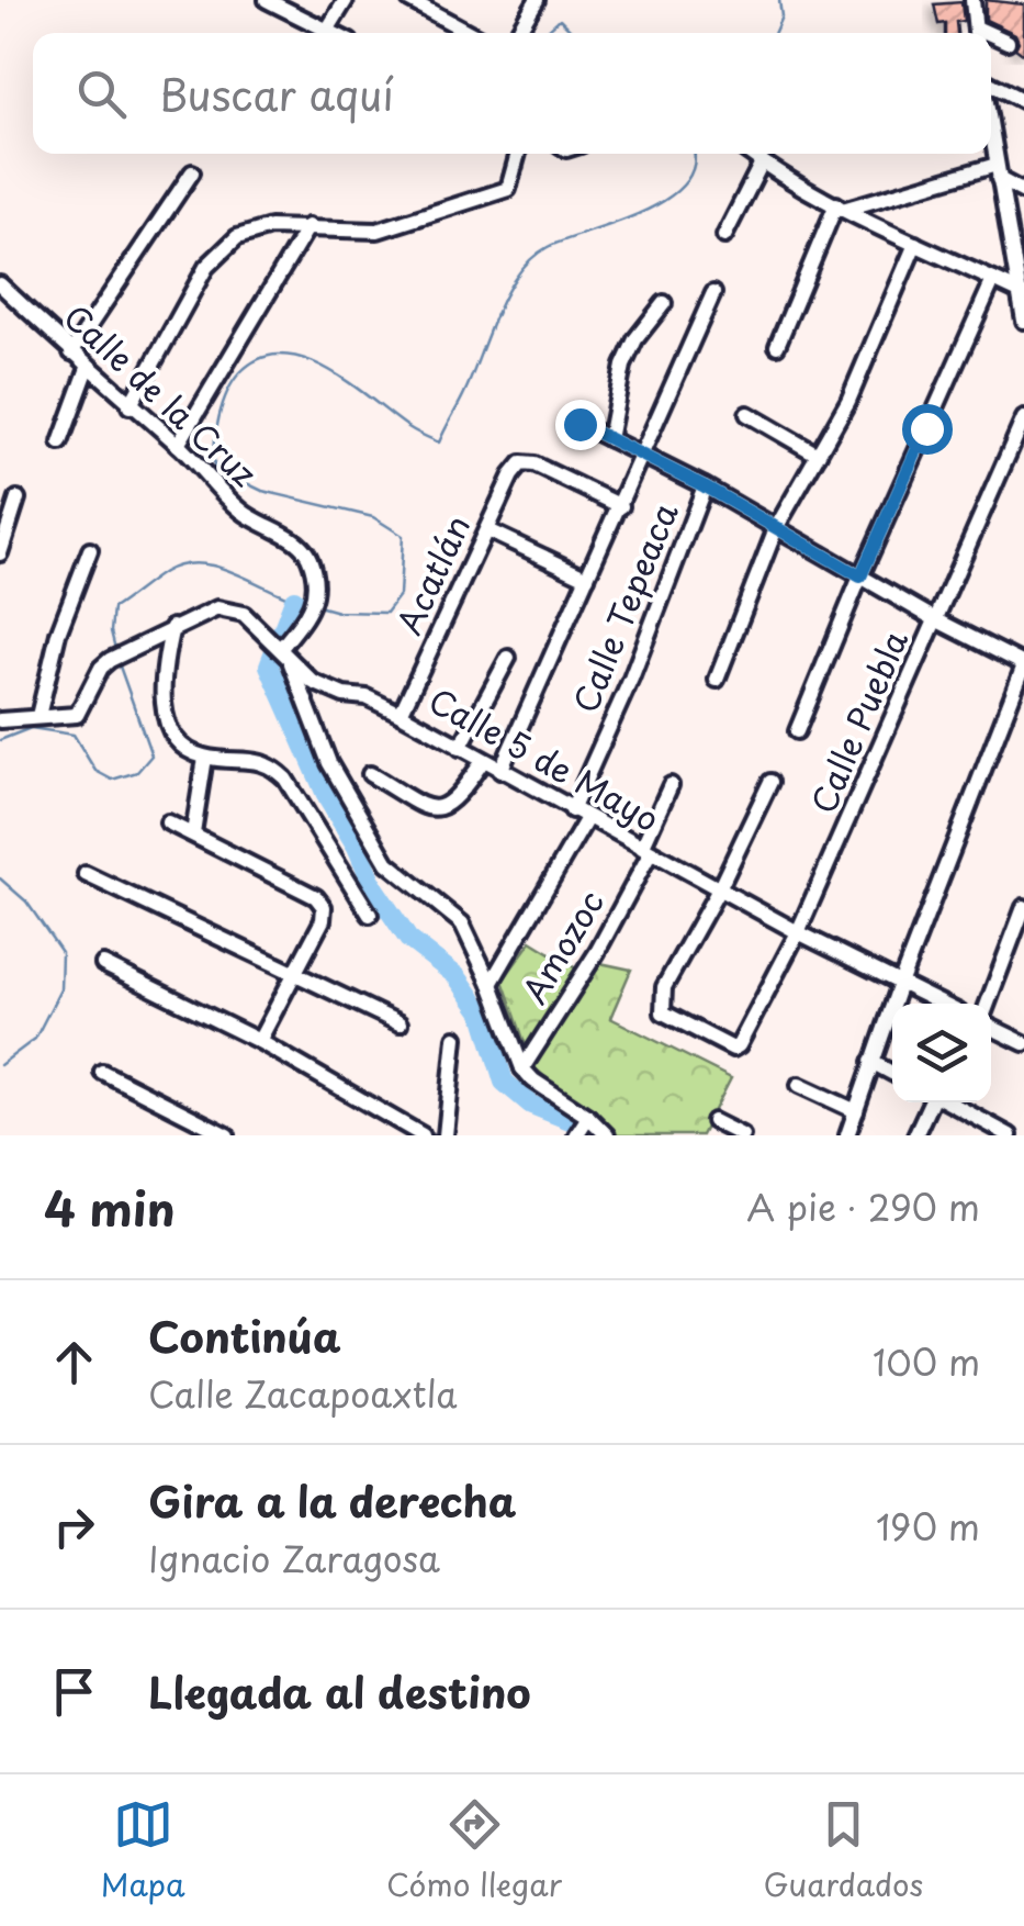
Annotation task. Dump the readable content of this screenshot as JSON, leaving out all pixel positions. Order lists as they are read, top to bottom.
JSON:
{
  "streets": {
    "street": [
      "Calle de la Cruz",
      "Acatlán",
      "Calle Tepeaca",
      "Calle Puebla",
      "Calle 5 de Mayo",
      "Amozoc"
    ]
  },
  "crossings": [
    ["Calle de la Cruz", "Calle 5 de Mayo"],
    ["Acatlán", "Calle Tepeaca"],
    ["Acatlán", "Calle 5 de Mayo"],
    ["Calle Tepeaca", "Calle 5 de Mayo"],
    ["Calle Puebla", "Calle 5 de Mayo"],
    ["Calle 5 de Mayo", "Amozoc"]
  ],
  "page": {
    "search": "Buscar aquí",
    "heading": ["4 min", "A pie · 290 m"],
    "list": [
      ["Continúa", "Calle Zacapoaxtla", "100 m"],
      ["Gira a la derecha", "Ignacio Zaragosa", "190 m"],
      "Llegada al destino"
    ],
    "nav": ["Mapa", "Cómo llegar", "Guardados"]
  }
}
